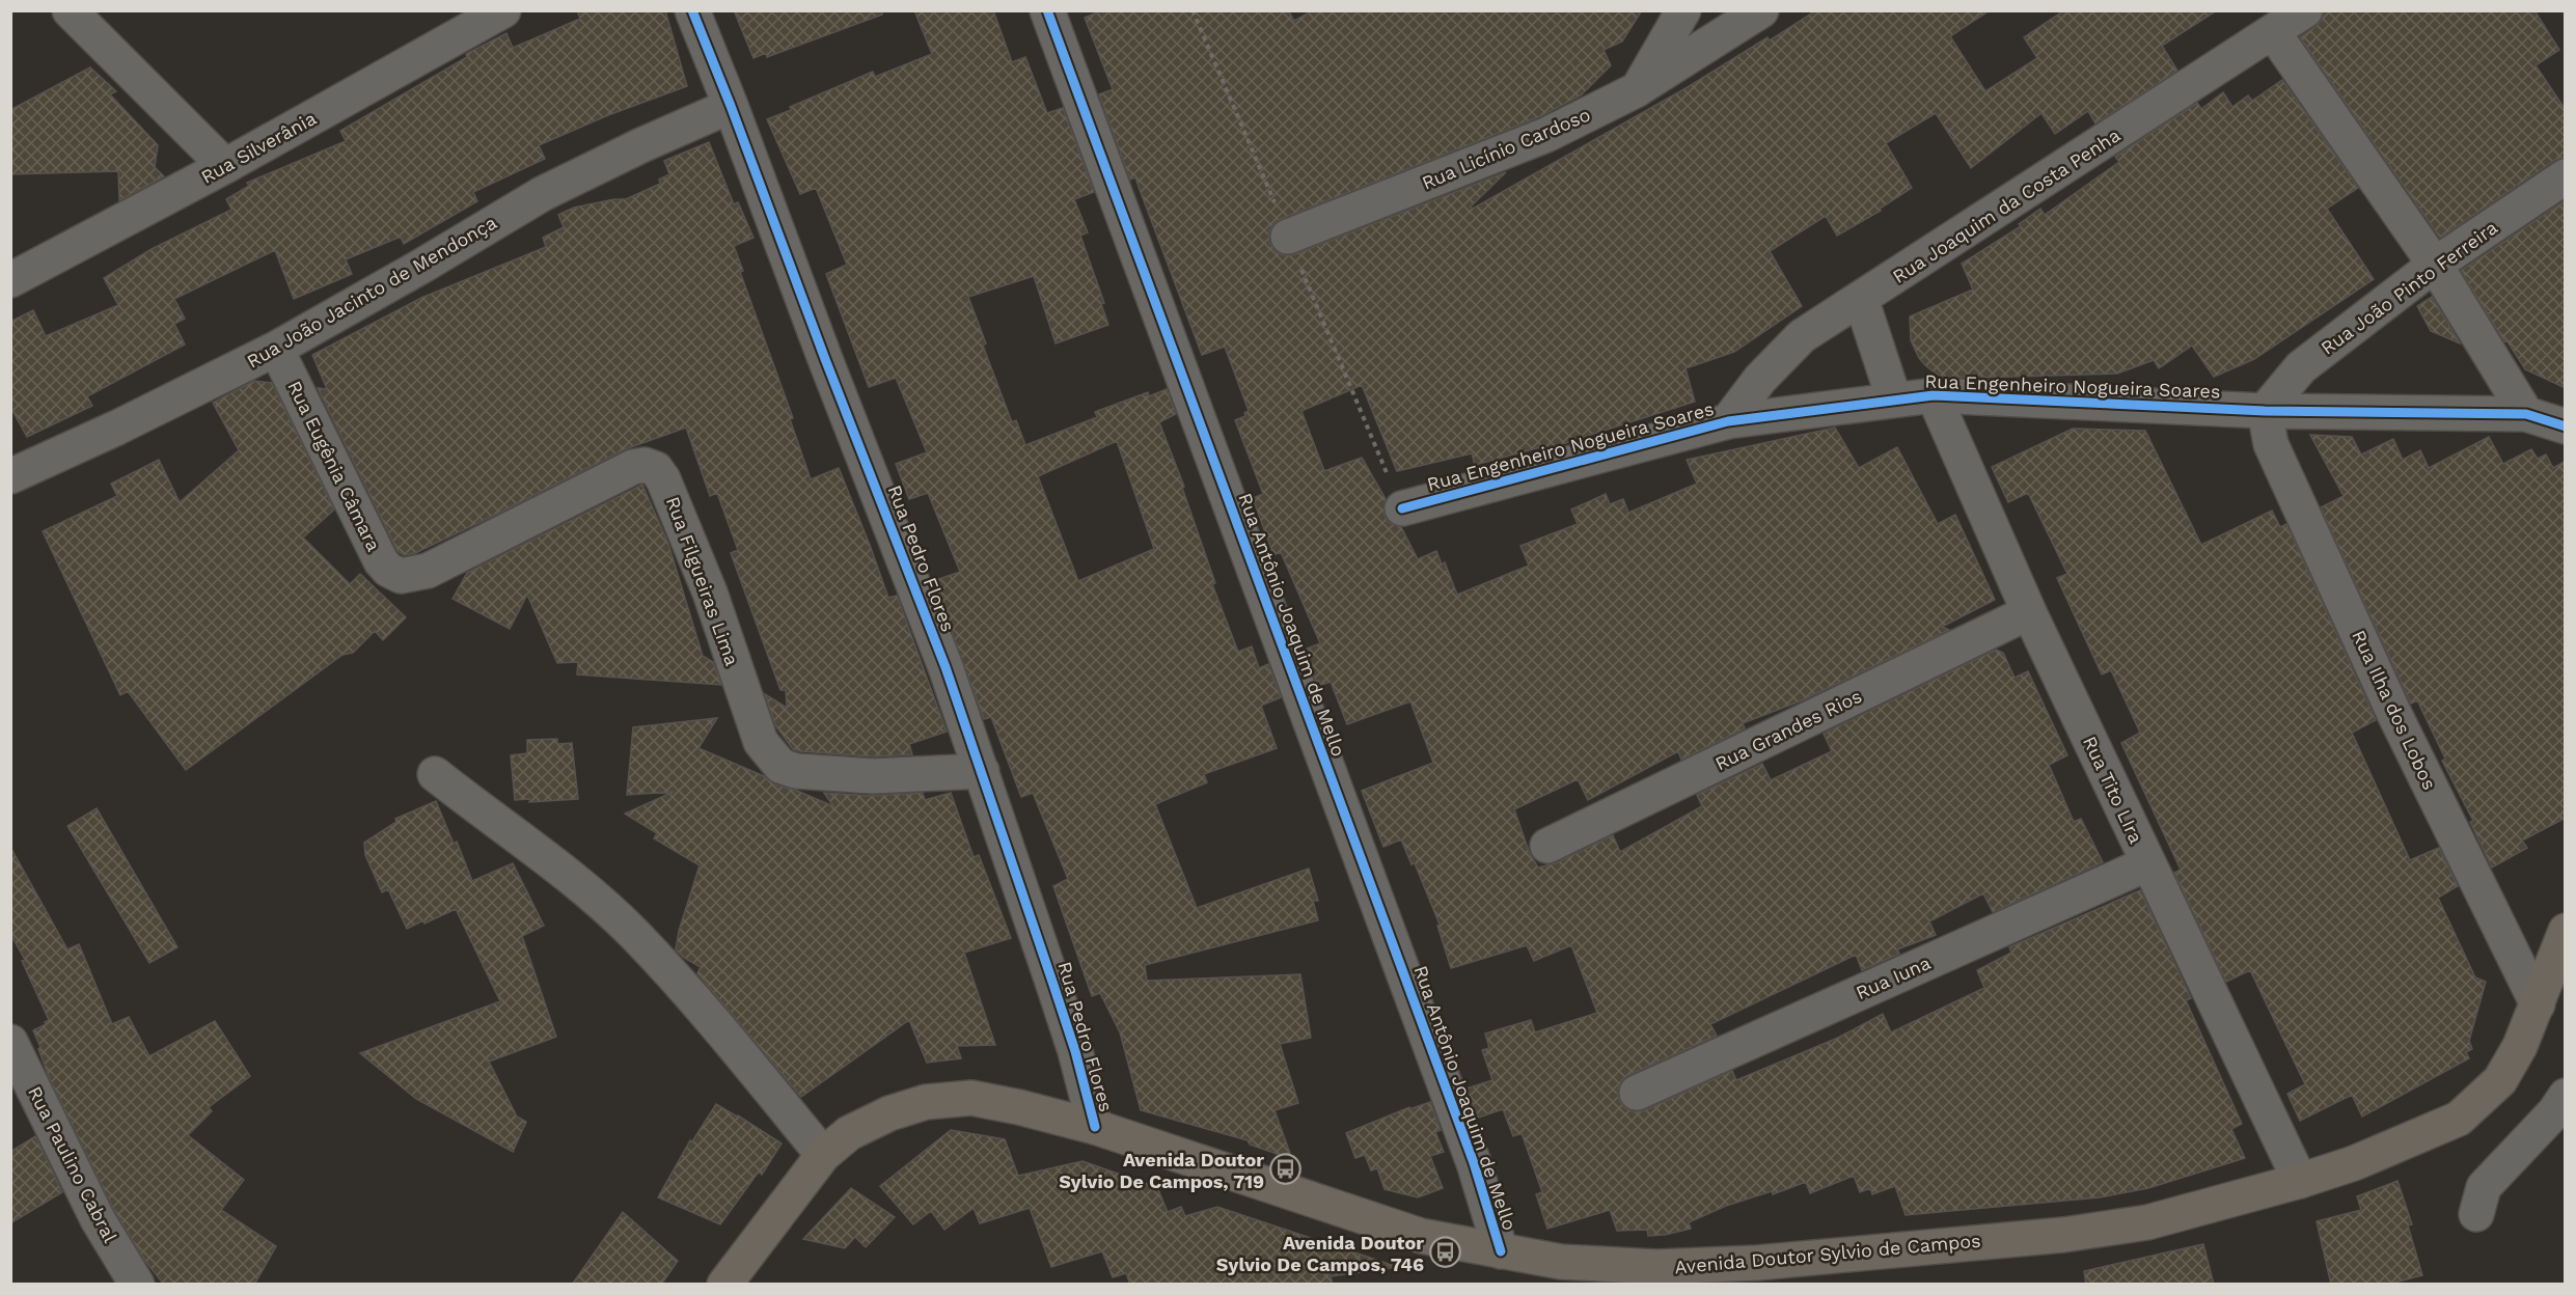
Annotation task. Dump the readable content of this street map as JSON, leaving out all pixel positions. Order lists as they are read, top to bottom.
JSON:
{
  "streets": {
    "main road": ["Avenida Doutor Sylvio de Campos"],
    "street": [
      "Rua Silverânia",
      "Rua Licínio Cardoso",
      "Rua Joaquim da Costa Penha",
      "Rua João Pinto Ferreira",
      "Rua João Jacinto de Mendonça",
      "Rua Engenheiro Nogueira Soares",
      "Rua Eugênia Câmara",
      "Rua Pedro Flores",
      "Rua Filgueiras Lima",
      "Rua Antônio Joaquim de Mello",
      "Rua Ilha dos Lobos",
      "Rua Grandes Rios",
      "Rua Tito LIra",
      "Rua Iuna",
      "Rua Paulino Cabral"
    ]
  },
  "crossings": [
    ["Rua Joaquim da Costa Penha", "Rua Engenheiro Nogueira Soares"],
    ["Rua João Pinto Ferreira", "Rua Engenheiro Nogueira Soares"],
    ["Rua João Pinto Ferreira", "Rua Ilha dos Lobos"],
    ["Rua João Jacinto de Mendonça", "Rua Eugênia Câmara"],
    ["Rua João Jacinto de Mendonça", "Rua Pedro Flores"],
    ["Rua Engenheiro Nogueira Soares", "Rua Ilha dos Lobos"],
    ["Rua Engenheiro Nogueira Soares", "Rua Tito LIra"],
    ["Rua Eugênia Câmara", "Rua Filgueiras Lima"],
    ["Rua Pedro Flores", "Rua Filgueiras Lima"],
    ["Rua Pedro Flores", "Avenida Doutor Sylvio de Campos"],
    ["Rua Antônio Joaquim de Mello", "Avenida Doutor Sylvio de Campos"],
    ["Rua Ilha dos Lobos", "Avenida Doutor Sylvio de Campos"],
    ["Rua Grandes Rios", "Rua Tito LIra"],
    ["Rua Tito LIra", "Rua Iuna"],
    ["Rua Tito LIra", "Avenida Doutor Sylvio de Campos"]
  ],
  "places": {
    "bus stop": ["Avenida Doutor Sylvio De Campos, 719", "Avenida Doutor Sylvio De Campos, 746"]
  }
}
